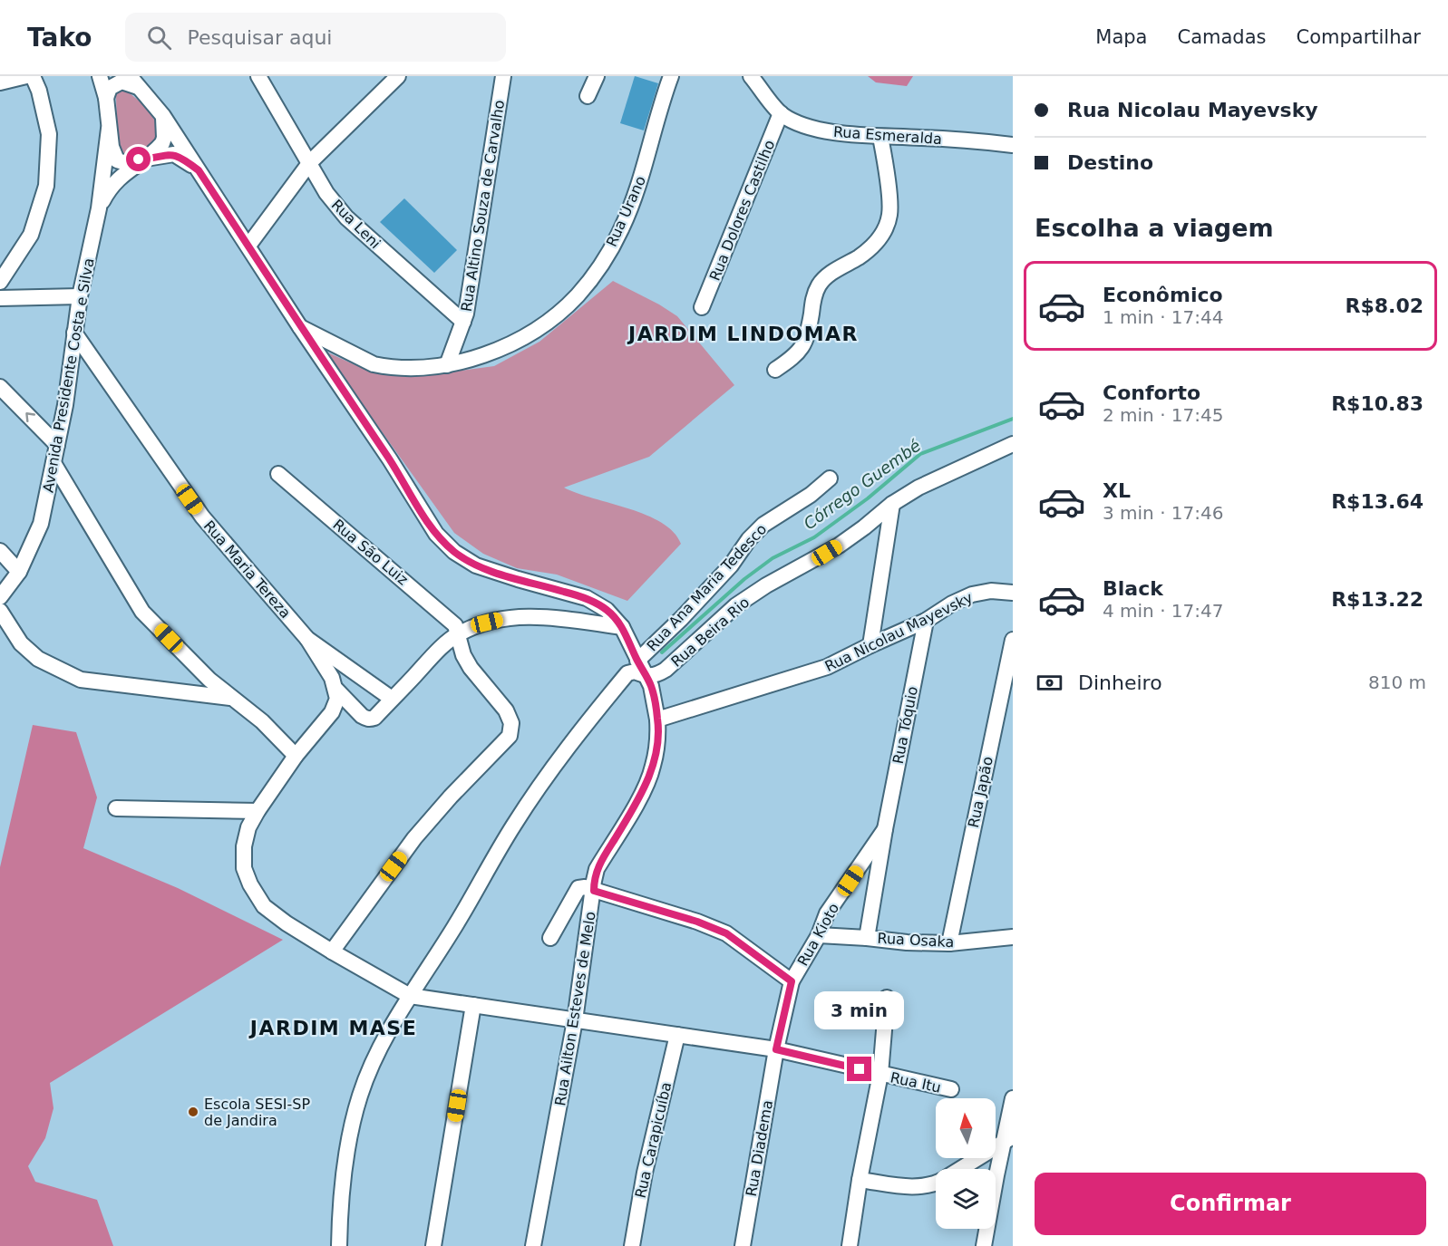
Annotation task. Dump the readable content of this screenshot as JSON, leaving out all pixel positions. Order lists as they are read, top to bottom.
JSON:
{
  "streets": {
    "street": [
      "Rua Esmeralda",
      "Rua Altino Souza de Carvalho",
      "Rua Dolores Castilho",
      "Rua Urano",
      "Rua Leni",
      "Avenida Presidente Costa e Silva",
      "Rua São Luiz",
      "Rua Maria Tereza",
      "Rua Ana Maria Tedesco",
      "Rua Beira Rio",
      "Rua Nicolau Mayevsky",
      "Rua Tóquio",
      "Rua Japão",
      "Rua Kioto",
      "Rua Osaka",
      "Rua Ailton Esteves de Melo",
      "Rua Itu",
      "Rua Carapicuíba",
      "Rua Diadema"
    ]
  },
  "crossings": [
    ["Rua Esmeralda", "Rua Dolores Castilho"],
    ["Rua Altino Souza de Carvalho", "Rua Urano"],
    ["Rua Altino Souza de Carvalho", "Rua Leni"],
    ["Avenida Presidente Costa e Silva", "Rua Maria Tereza"],
    ["Rua Beira Rio", "Rua Itu"],
    ["Rua Nicolau Mayevsky", "Rua Tóquio"],
    ["Rua Nicolau Mayevsky", "Rua Ailton Esteves de Melo"],
    ["Rua Tóquio", "Rua Kioto"],
    ["Rua Tóquio", "Rua Osaka"],
    ["Rua Japão", "Rua Osaka"],
    ["Rua Kioto", "Rua Osaka"],
    ["Rua Kioto", "Rua Itu"],
    ["Rua Kioto", "Rua Diadema"],
    ["Rua Ailton Esteves de Melo", "Rua Itu"],
    ["Rua Itu", "Rua Carapicuíba"],
    ["Rua Itu", "Rua Diadema"]
  ],
  "districts": ["JARDIM LINDOMAR", "JARDIM MASE"],
  "water": ["Córrego Guembé"],
  "places": ["Escola SESI-SP de Jandira"],
  "north": "top",
  "page": {
    "header": "Tako",
    "search": "Pesquisar aqui",
    "nav": ["Mapa", "Camadas", "Compartilhar"],
    "banner": ["Rua Nicolau Mayevsky", "Destino"],
    "heading": "Escolha a viagem",
    "list": [
      {
        "name": "Econômico",
        "note": "1 min · 17:44",
        "value": "R$8.02"
      },
      {
        "name": "Conforto",
        "note": "2 min · 17:45",
        "value": "R$10.83"
      },
      {
        "name": "XL",
        "note": "3 min · 17:46",
        "value": "R$13.64"
      },
      {
        "name": "Black",
        "note": "4 min · 17:47",
        "value": "R$13.22"
      }
    ],
    "pay": ["Dinheiro", "810 m"],
    "bubble": "3 min",
    "buttons": "Confirmar"
  }
}
